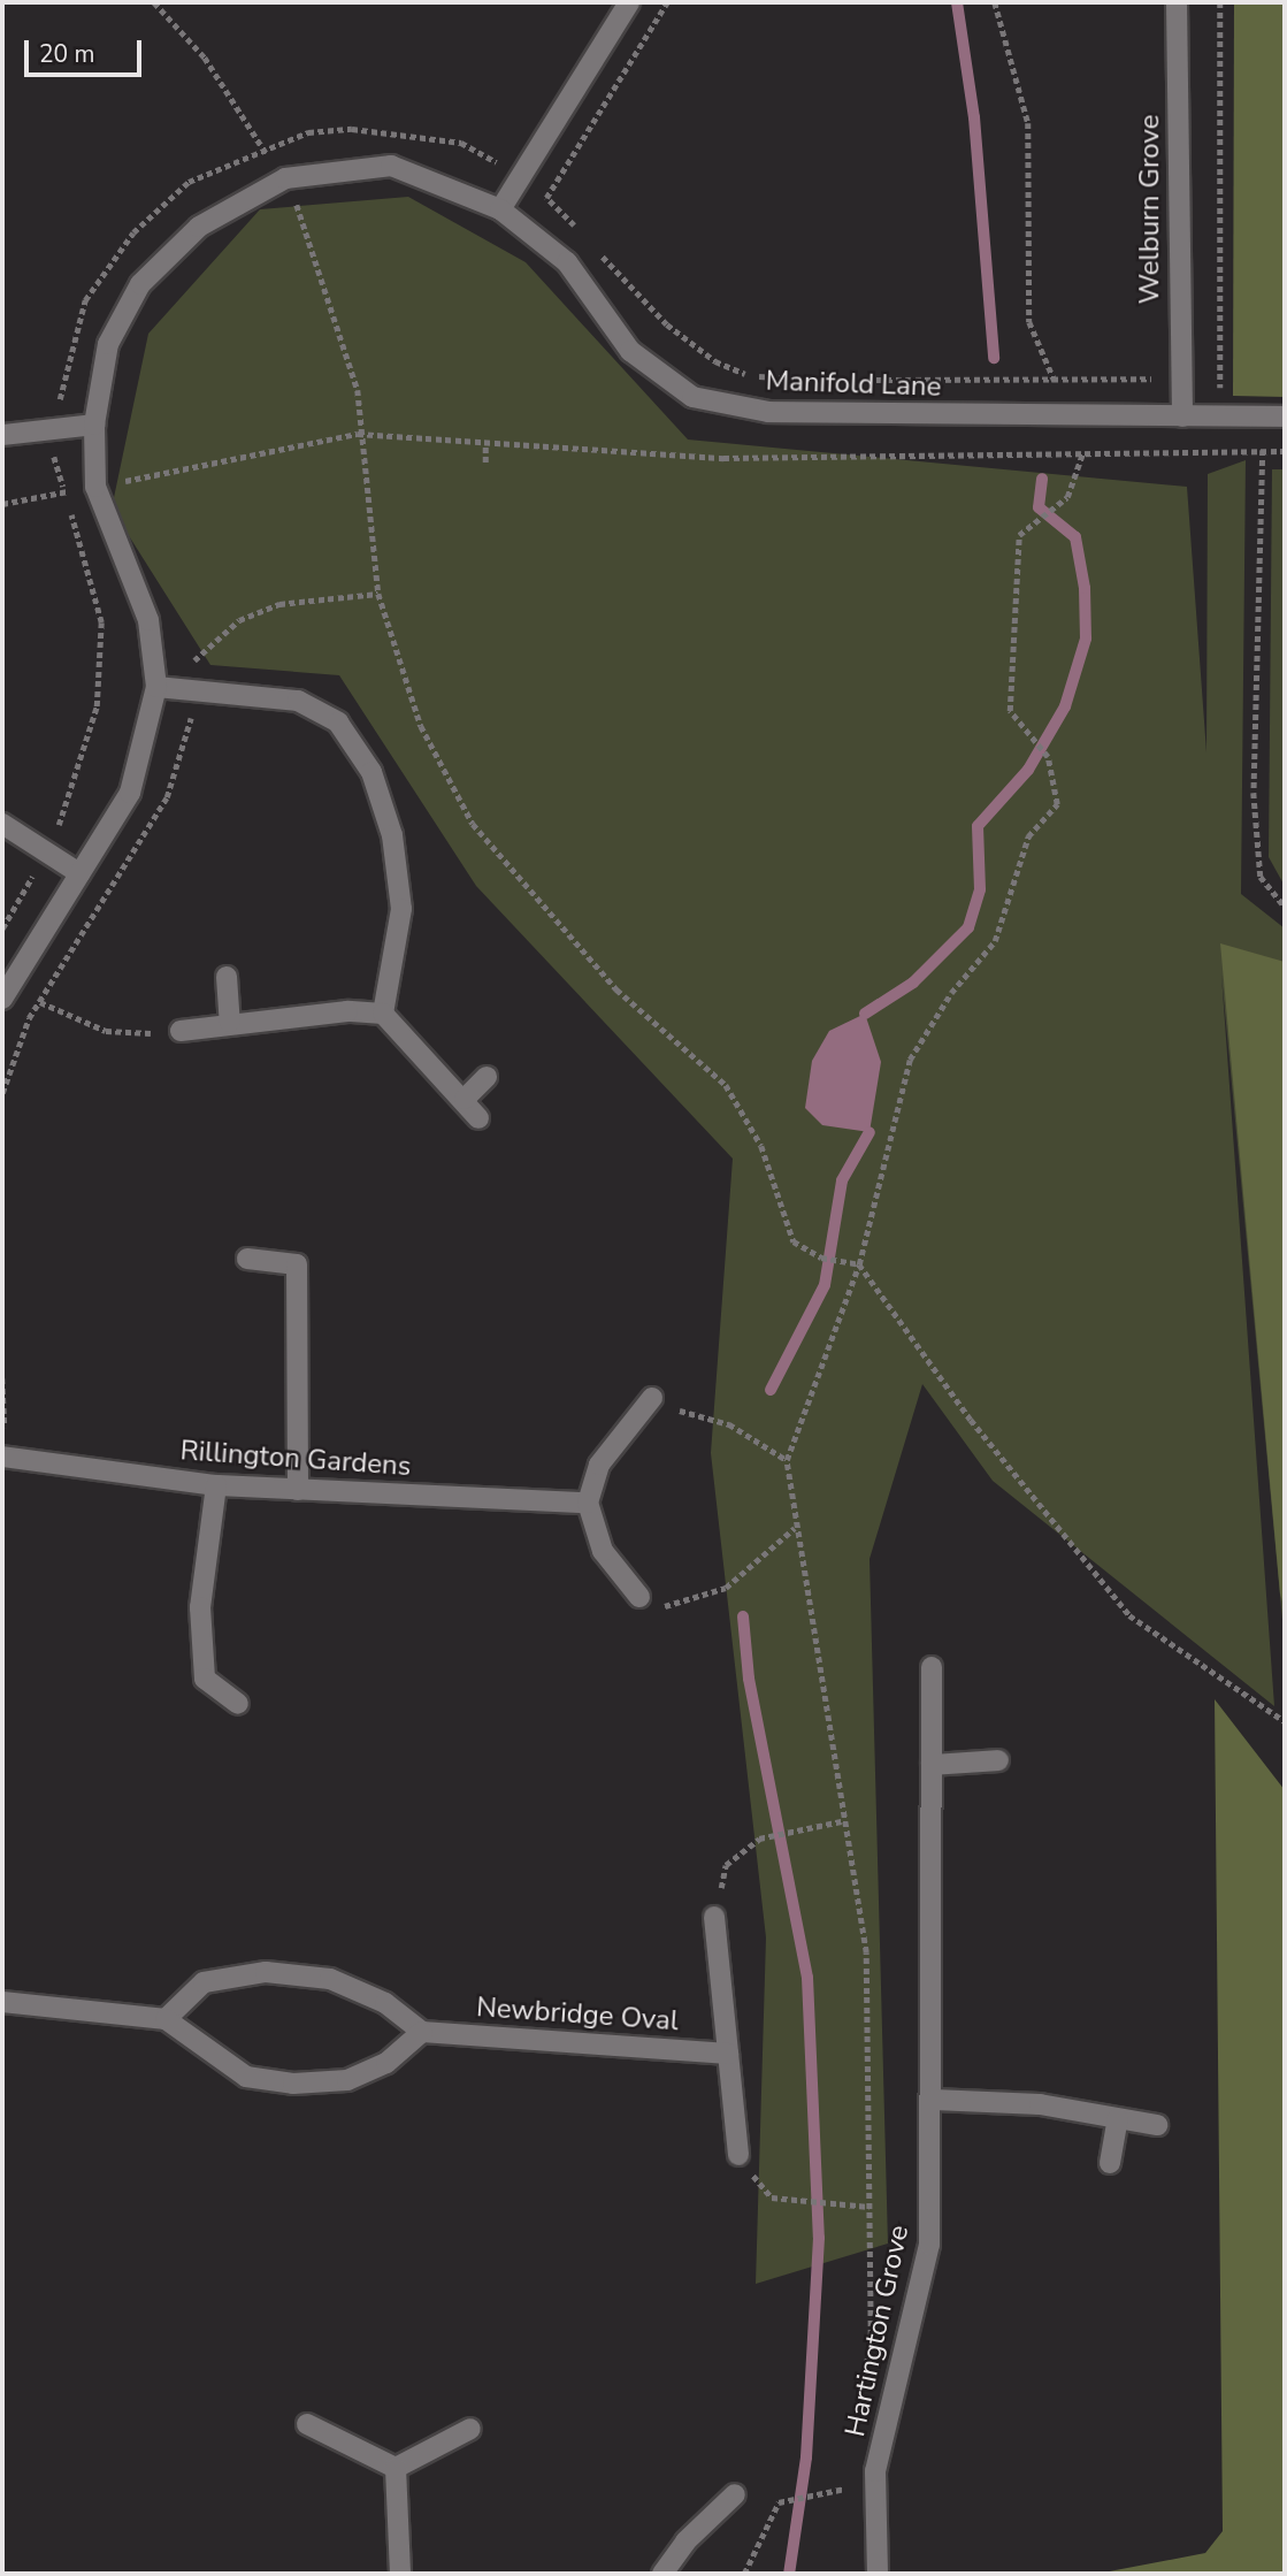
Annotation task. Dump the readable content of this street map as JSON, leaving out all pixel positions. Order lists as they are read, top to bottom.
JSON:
{
  "streets": {
    "street": [
      "Welburn Grove",
      "Manifold Lane",
      "Rillington Gardens",
      "Newbridge Oval",
      "Hartington Grove"
    ]
  },
  "crossings": [
    ["Welburn Grove", "Manifold Lane"]
  ],
  "scale_bar": "20 m"
}
